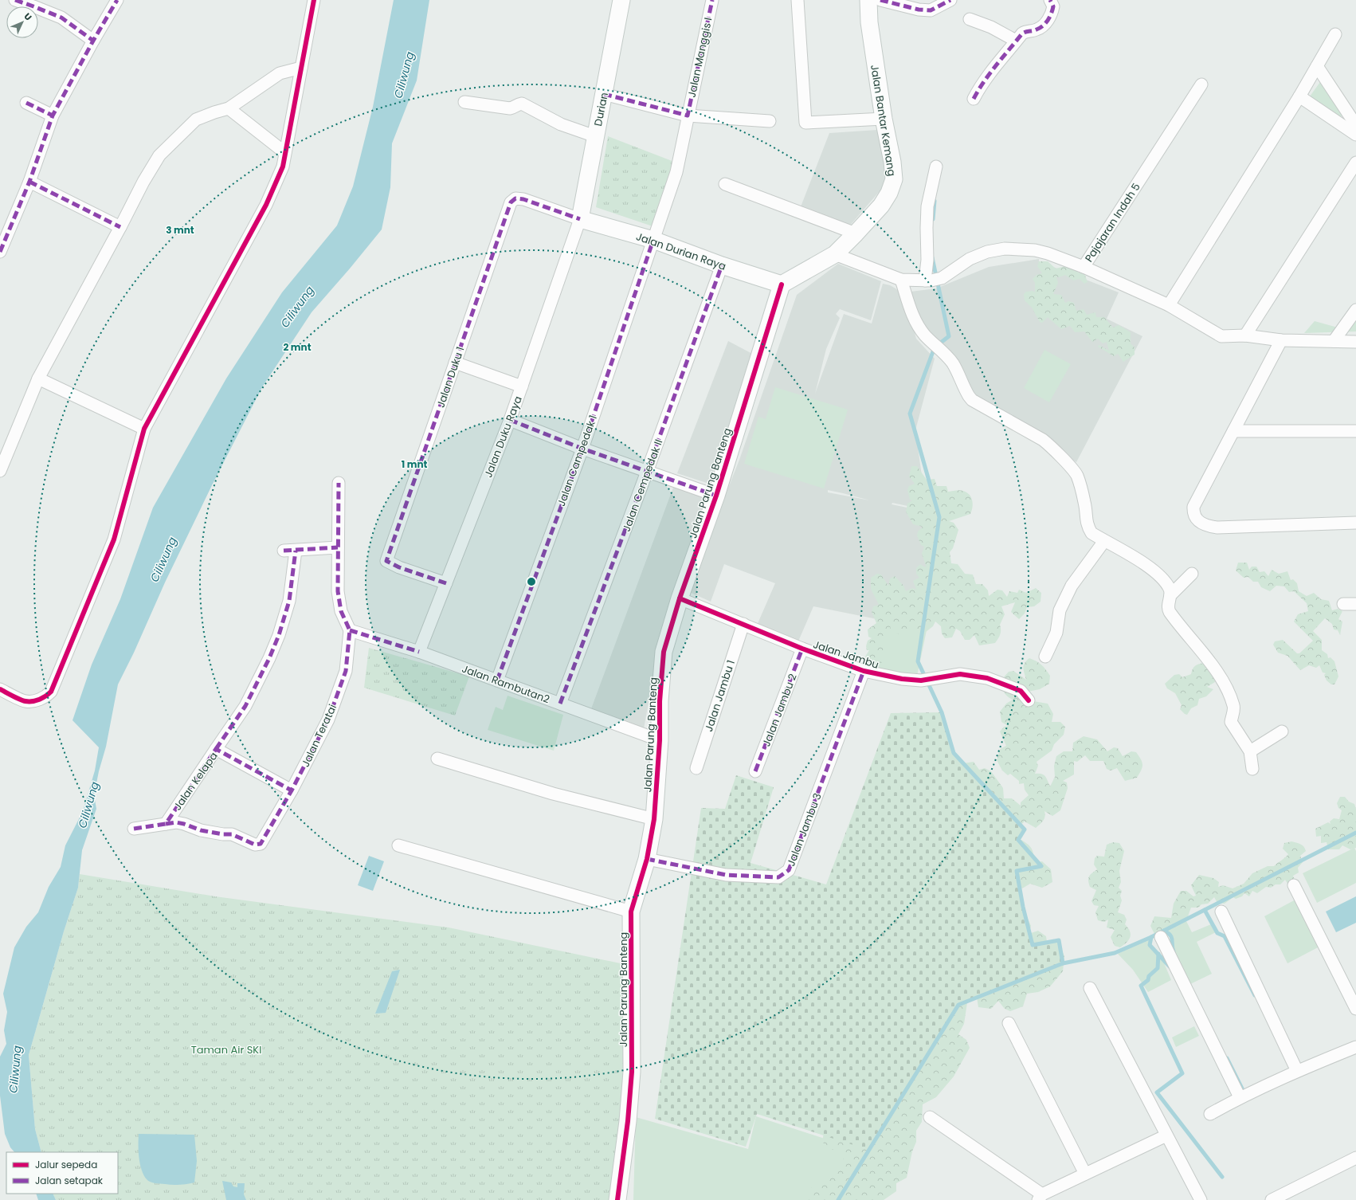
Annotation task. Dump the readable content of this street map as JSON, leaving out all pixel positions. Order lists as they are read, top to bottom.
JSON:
{
  "streets": {
    "street": [
      "Jalan Manggis I",
      "Durian",
      "Jalan Bantar Kemang",
      "Pajajaran Indah 5",
      "Jalan Durian Raya",
      "Jalan Duku 1",
      "Jalan Duku Raya",
      "Jalan Campedak 1",
      "Jalan Parung Banteng",
      "Jalan Cempedak II",
      "Jalan Jambu",
      "Jalan Rambutan2",
      "Jalan Jambu 1",
      "Jalan Jambu 2",
      "Jalan Teratai",
      "Jalan Kelapa",
      "Jalan Jambu 3"
    ]
  },
  "crossings": [
    ["Jalan Manggis I", "Jalan Durian Raya"],
    ["Jalan Manggis I", "Jalan Campedak 1"],
    ["Durian", "Jalan Durian Raya"],
    ["Durian", "Jalan Duku 1"],
    ["Durian", "Jalan Duku Raya"],
    ["Jalan Bantar Kemang", "Jalan Durian Raya"],
    ["Jalan Bantar Kemang", "Jalan Parung Banteng"],
    ["Jalan Durian Raya", "Jalan Duku 1"],
    ["Jalan Durian Raya", "Jalan Duku Raya"],
    ["Jalan Durian Raya", "Jalan Campedak 1"],
    ["Jalan Durian Raya", "Jalan Parung Banteng"],
    ["Jalan Durian Raya", "Jalan Cempedak II"],
    ["Jalan Duku 1", "Jalan Duku Raya"],
    ["Jalan Duku Raya", "Jalan Rambutan2"],
    ["Jalan Campedak 1", "Jalan Rambutan2"],
    ["Jalan Parung Banteng", "Jalan Jambu"],
    ["Jalan Parung Banteng", "Jalan Rambutan2"],
    ["Jalan Parung Banteng", "Jalan Jambu 3"],
    ["Jalan Cempedak II", "Jalan Rambutan2"],
    ["Jalan Jambu", "Jalan Jambu 1"],
    ["Jalan Jambu", "Jalan Jambu 2"],
    ["Jalan Jambu", "Jalan Jambu 3"],
    ["Jalan Rambutan2", "Jalan Teratai"],
    ["Jalan Teratai", "Jalan Kelapa"]
  ],
  "water": ["Ciliwung"],
  "parks": ["Taman Air SKI"],
  "legend": ["Jalur sepeda", "Jalan setapak"],
  "north": "top right",
  "rings": ["3 mnt", "2 mnt", "1 mnt"]
}
